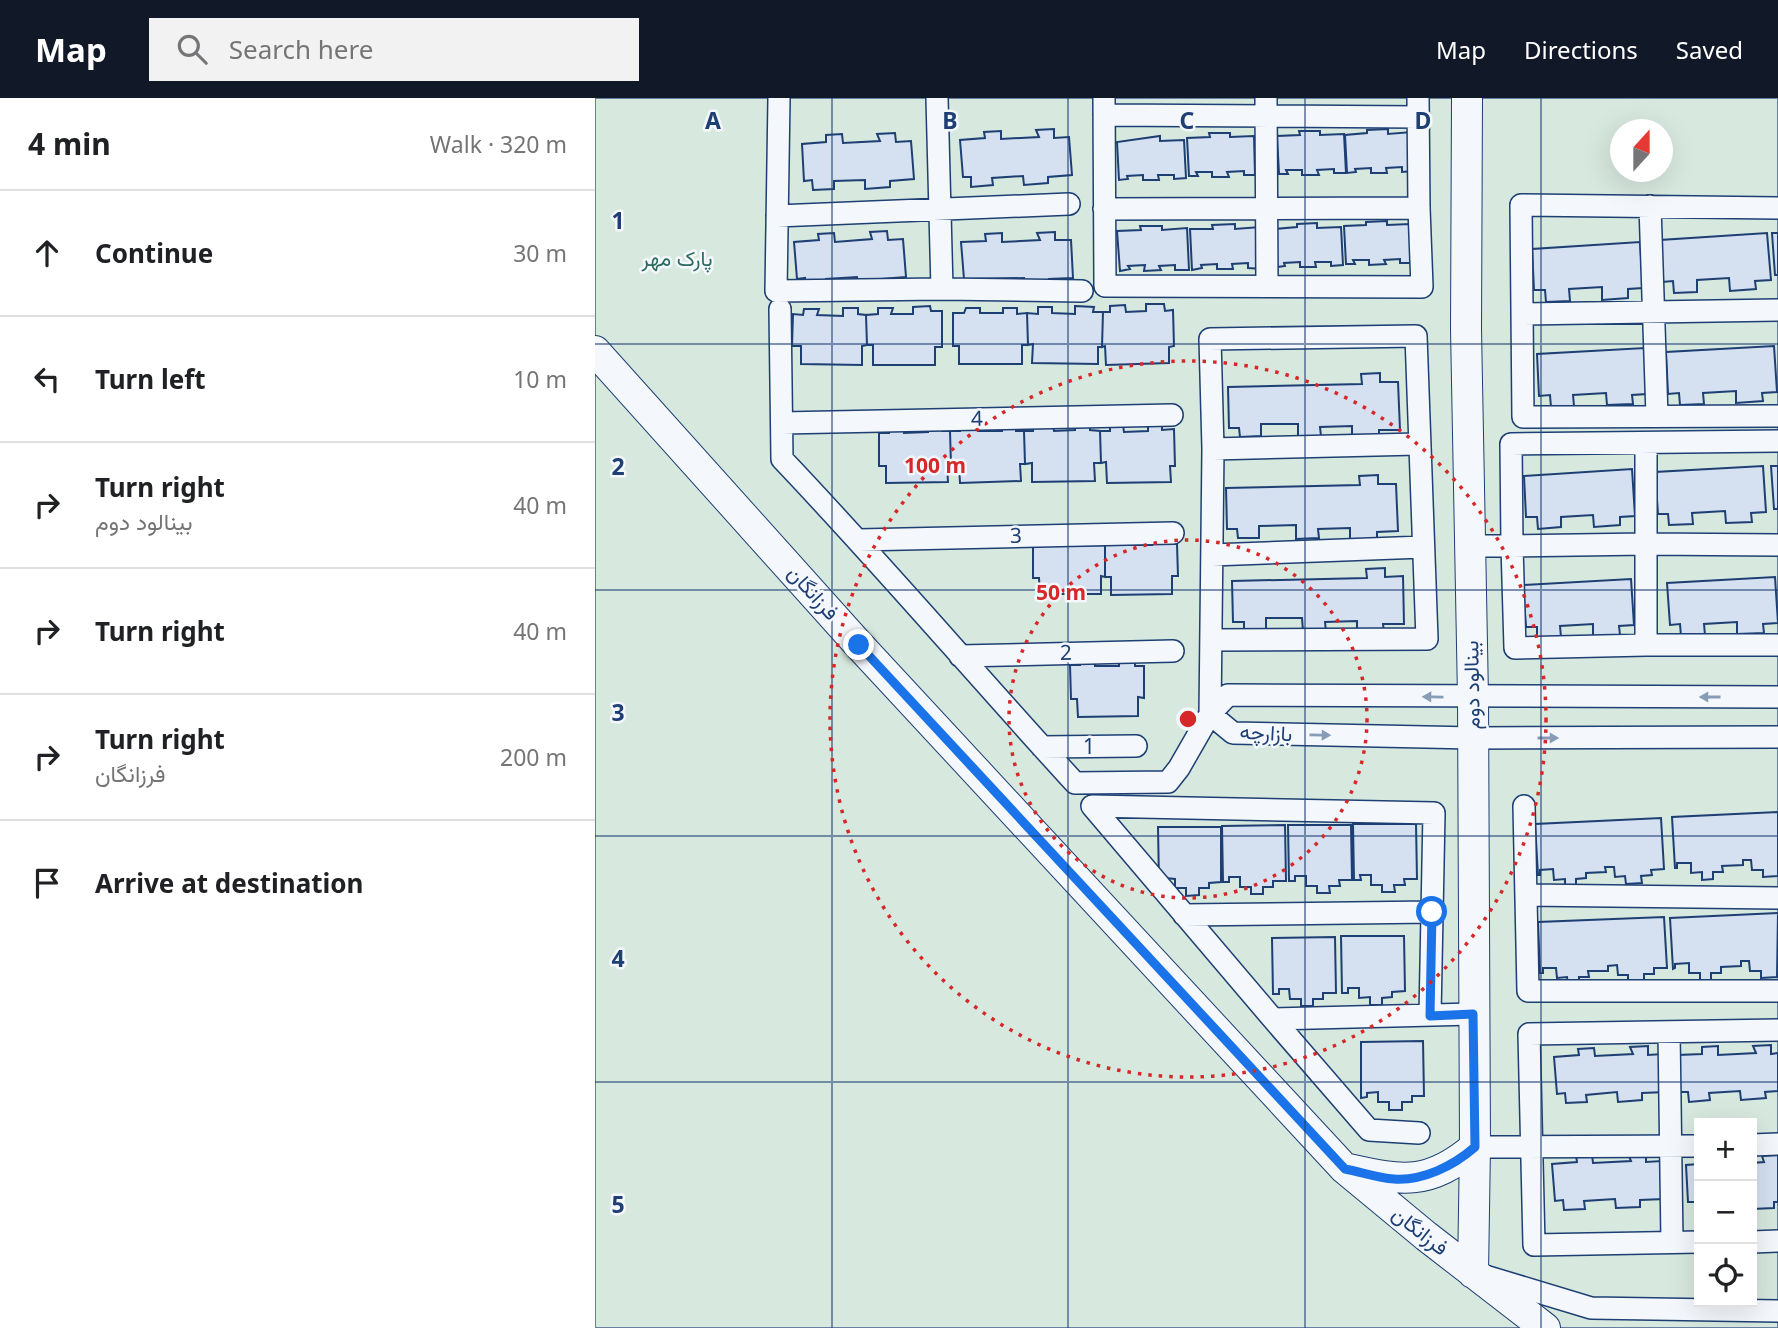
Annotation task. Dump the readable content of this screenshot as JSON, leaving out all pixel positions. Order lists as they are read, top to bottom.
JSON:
{
  "streets": {
    "main road": ["فرزانگان", "بینالود دوم"],
    "street": [
      "4",
      "3",
      "2",
      "بازارچه",
      "1"
    ]
  },
  "crossings": [
    ["فرزانگان", "بینالود دوم"],
    ["بینالود دوم", "بازارچه"]
  ],
  "parks": ["پارک مهر"],
  "north": "top",
  "page": {
    "header": "Map",
    "search": "Search here",
    "nav": ["Map", "Directions", "Saved"],
    "heading": ["4 min", "Walk · 320 m"],
    "list": [
      ["Continue", "30 m"],
      ["Turn left", "10 m"],
      ["Turn right", "بینالود دوم", "40 m"],
      ["Turn right", "40 m"],
      ["Turn right", "فرزانگان", "200 m"],
      "Arrive at destination"
    ],
    "map_buttons": ["+", "−"]
  },
  "grid": {
    "columns": [
      "A",
      "B",
      "C",
      "D"
    ],
    "rows": [
      "1",
      "2",
      "3",
      "4",
      "5"
    ]
  },
  "rings": ["100 m", "50 m"]
}
